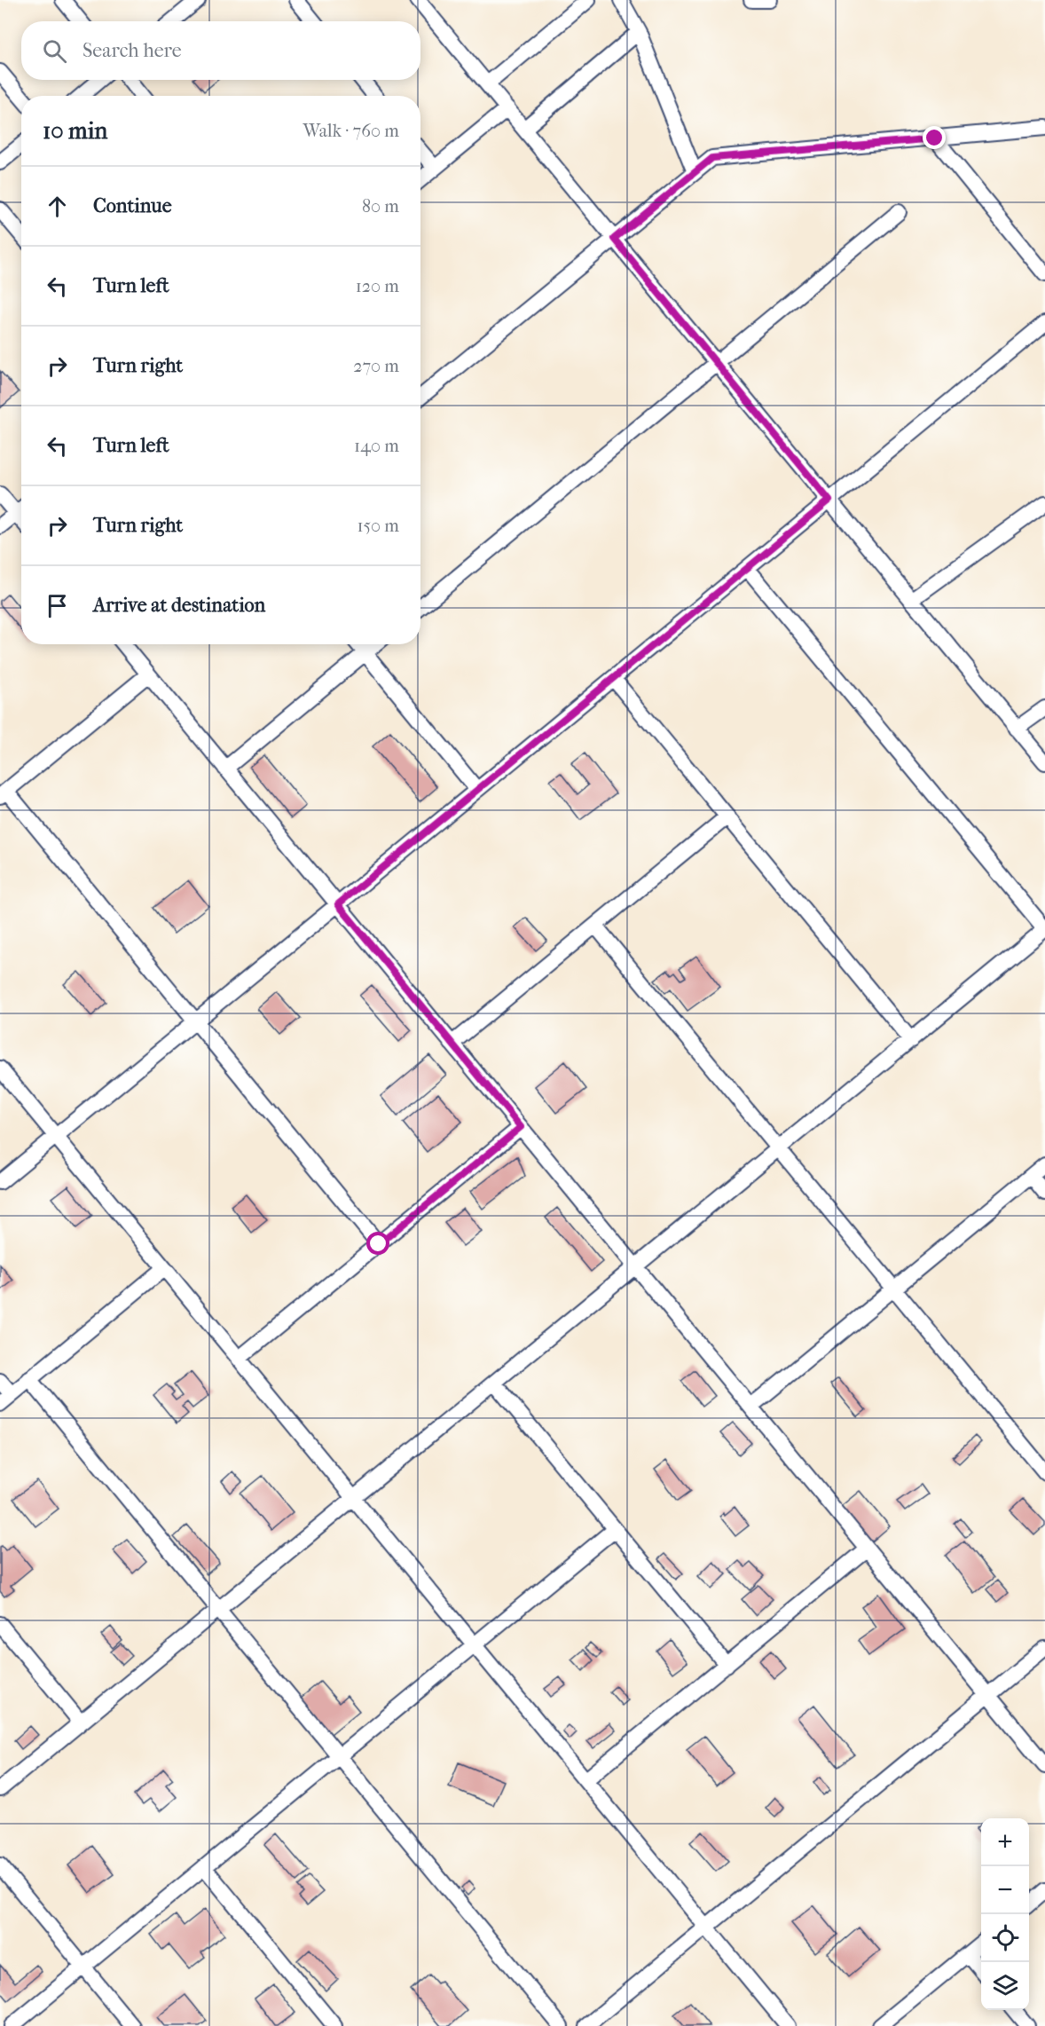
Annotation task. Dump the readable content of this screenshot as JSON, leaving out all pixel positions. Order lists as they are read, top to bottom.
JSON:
{
  "page": {
    "search": "Search here",
    "heading": ["10 min", "Walk · 760 m"],
    "list": [
      ["Continue", "80 m"],
      ["Turn left", "120 m"],
      ["Turn right", "270 m"],
      ["Turn left", "140 m"],
      ["Turn right", "150 m"],
      "Arrive at destination"
    ],
    "map_buttons": ["+", "−"]
  }
}
